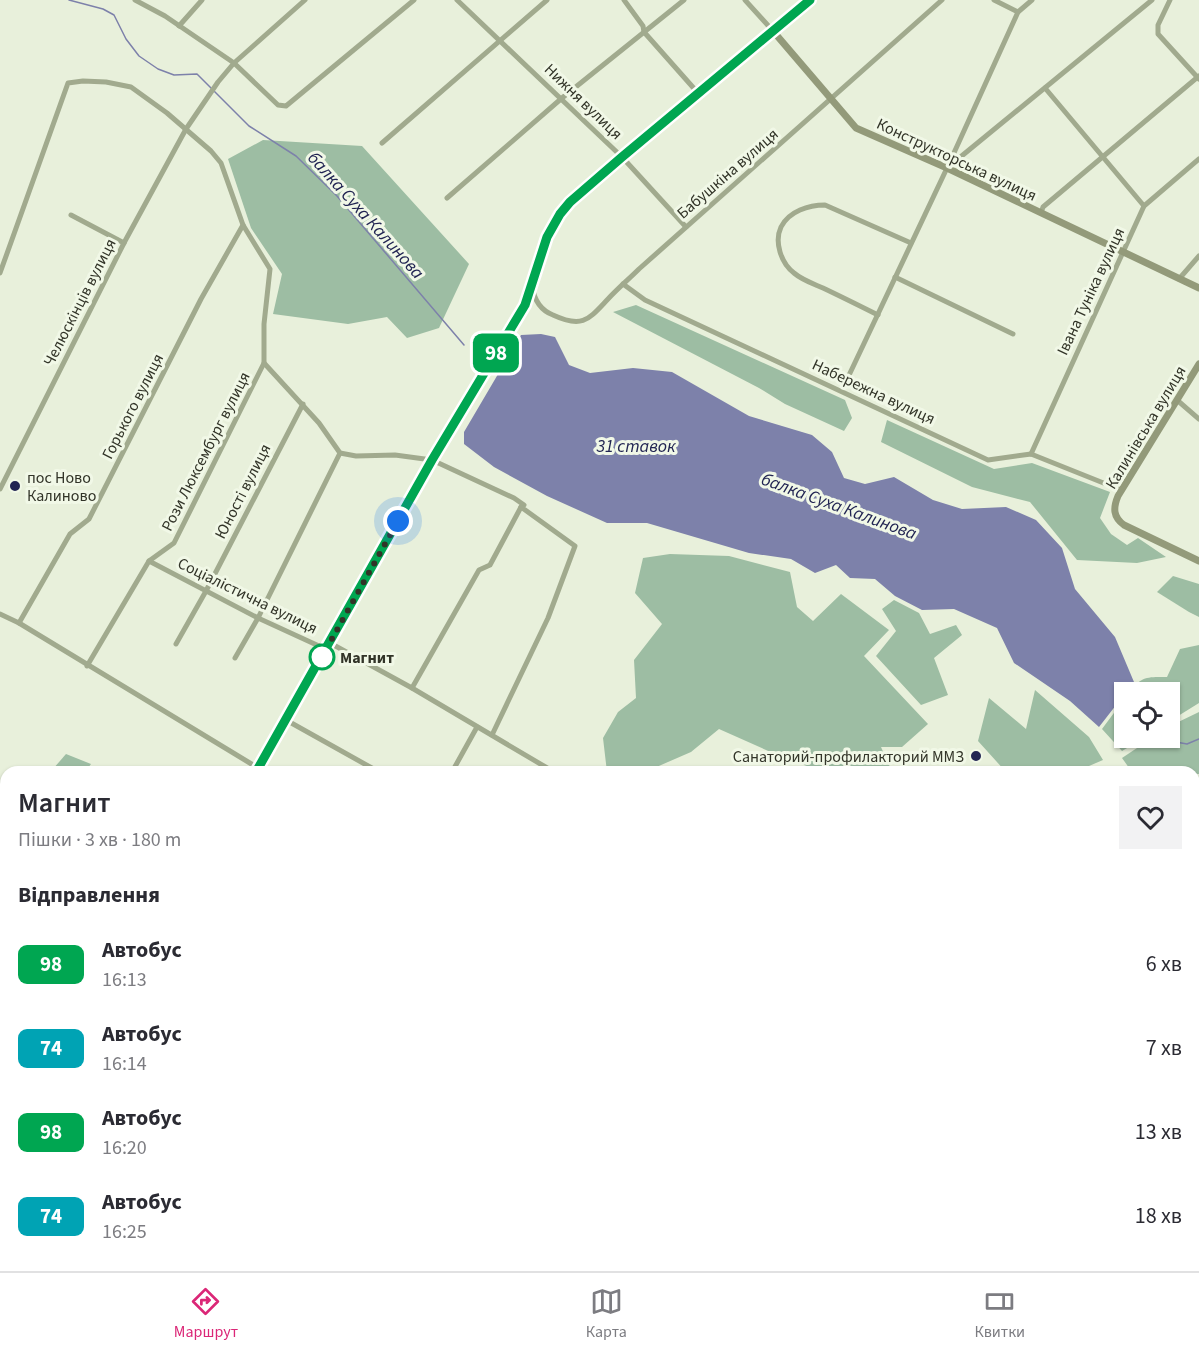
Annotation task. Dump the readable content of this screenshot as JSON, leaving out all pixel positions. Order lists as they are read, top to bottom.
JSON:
{
  "streets": {
    "street": [
      "Нижня вулиця",
      "Конструкторська вулиця",
      "Бабушкіна вулиця",
      "Івана Туніка вулиця",
      "Челюскінців вулиця",
      "Набережна вулиця",
      "Горького вулиця",
      "Калинівська вулиця",
      "Рози Люксембург вулиця",
      "Юності вулиця",
      "Соціалістична вулиця"
    ]
  },
  "crossings": [
    ["Нижня вулиця", "Бабушкіна вулиця"],
    ["Конструкторська вулиця", "Бабушкіна вулиця"],
    ["Конструкторська вулиця", "Івана Туніка вулиця"],
    ["Бабушкіна вулиця", "Набережна вулиця"],
    ["Івана Туніка вулиця", "Набережна вулиця"],
    ["Набережна вулиця", "Калинівська вулиця"],
    ["Рози Люксембург вулиця", "Соціалістична вулиця"],
    ["Юності вулиця", "Соціалістична вулиця"]
  ],
  "water": ["балка Суха Калинова", "31 ставок"],
  "places": ["пос Ново Калиново", "Магнит", "Санаторий-профилакторий ММЗ"],
  "lines": ["bus line 98"],
  "page": {
    "on_map": "98",
    "heading": [
      ["Магнит", "Пішки · 3 хв · 180 m"],
      "Відправлення"
    ],
    "list": [
      {
        "mark": "98",
        "name": "Автобус",
        "note": "16:13",
        "value": "6 хв"
      },
      {
        "mark": "74",
        "name": "Автобус",
        "note": "16:14",
        "value": "7 хв"
      },
      {
        "mark": "98",
        "name": "Автобус",
        "note": "16:20",
        "value": "13 хв"
      },
      {
        "mark": "74",
        "name": "Автобус",
        "note": "16:25",
        "value": "18 хв"
      }
    ],
    "tabs": ["Маршрут", "Карта", "Квитки"]
  }
}
